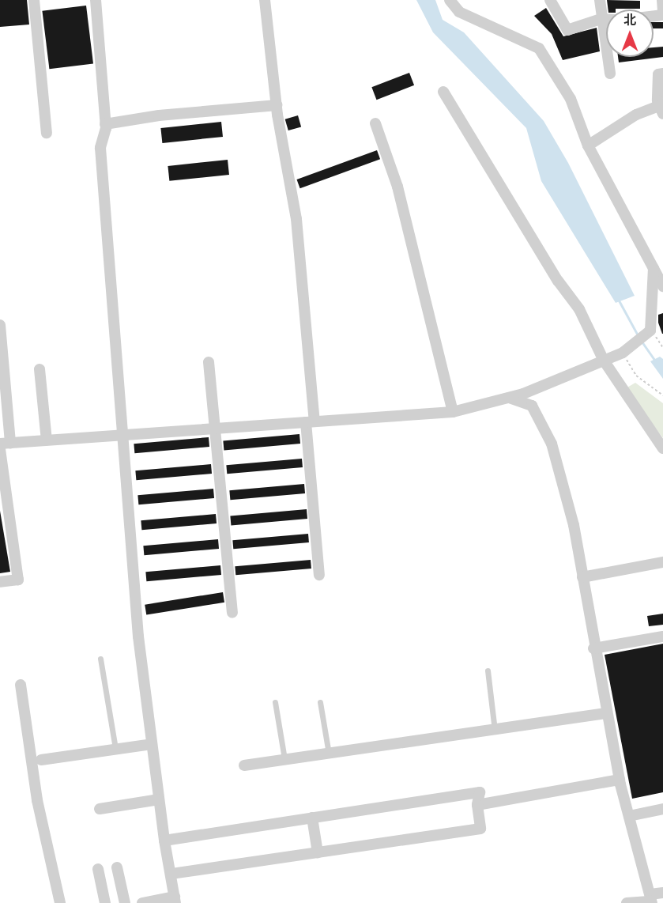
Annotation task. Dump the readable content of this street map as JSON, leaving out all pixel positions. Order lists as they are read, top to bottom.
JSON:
{
  "north": "top"
}
